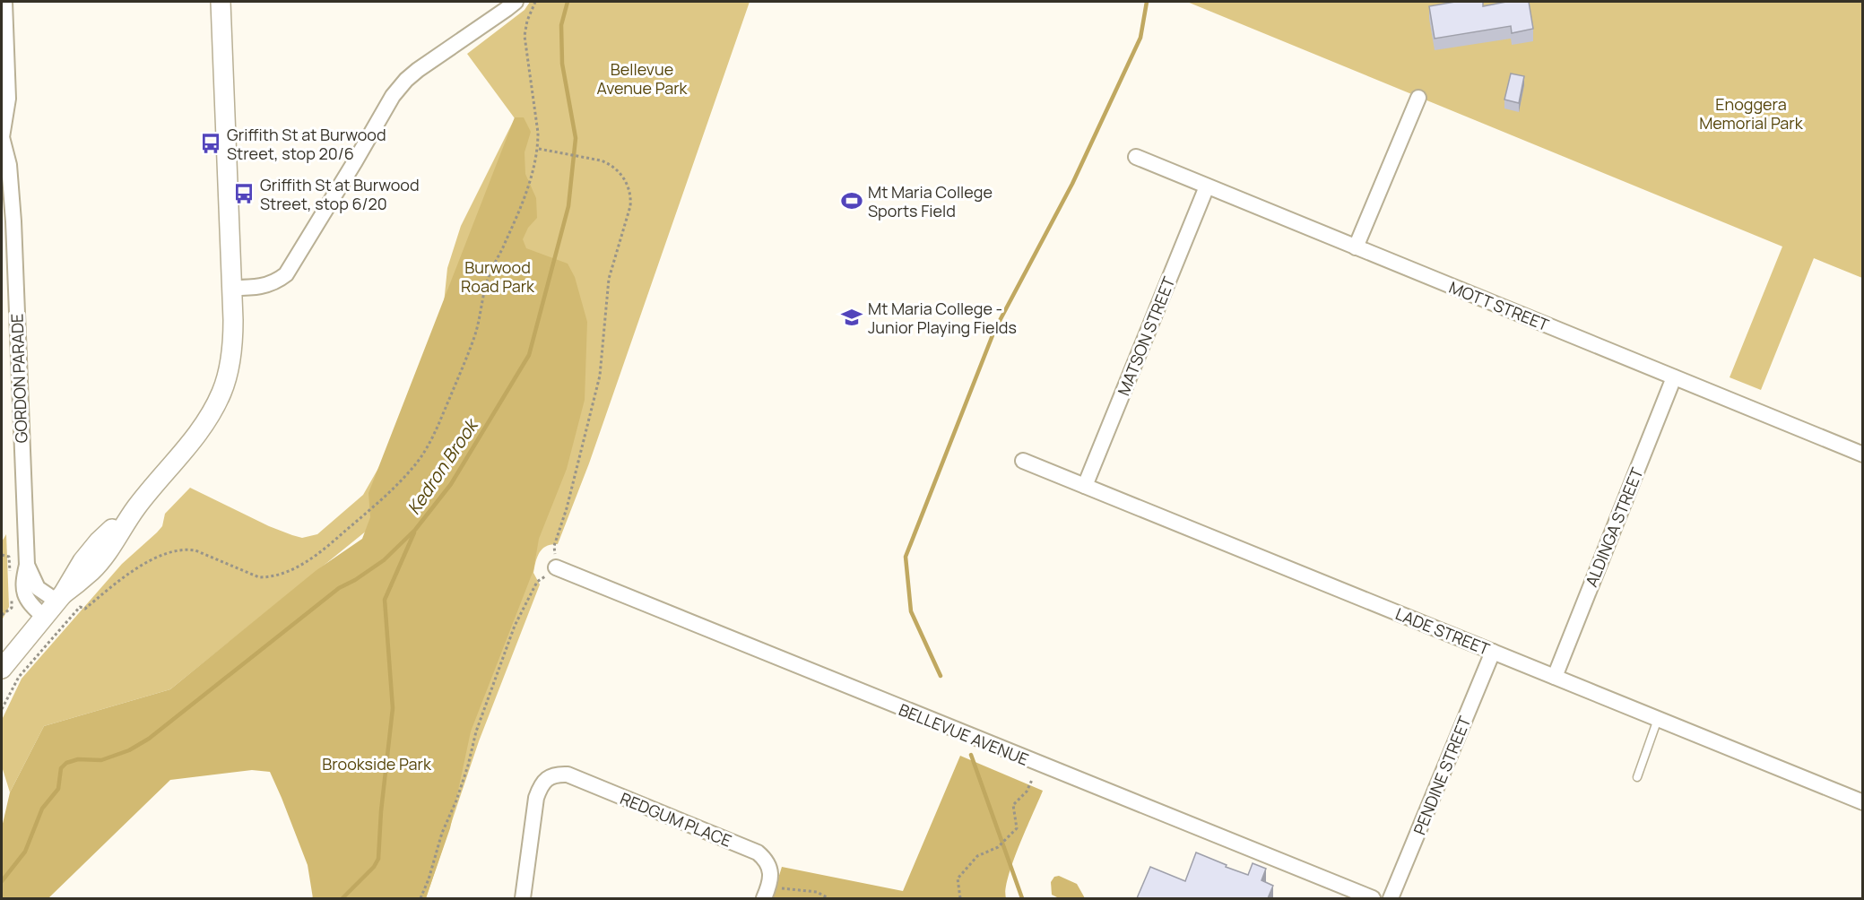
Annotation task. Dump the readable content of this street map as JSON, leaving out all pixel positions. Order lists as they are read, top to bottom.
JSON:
{
  "streets": {
    "street": [
      "MOTT STREET",
      "MATSON STREET",
      "GORDON PARADE",
      "ALDINGA STREET",
      "LADE STREET",
      "BELLEVUE AVENUE",
      "PENDINE STREET",
      "REDGUM PLACE"
    ]
  },
  "crossings": [
    ["MOTT STREET", "MATSON STREET"],
    ["MOTT STREET", "ALDINGA STREET"],
    ["MATSON STREET", "LADE STREET"],
    ["ALDINGA STREET", "LADE STREET"],
    ["LADE STREET", "PENDINE STREET"]
  ],
  "water": ["Kedron Brook"],
  "parks": [
    "Bellevue Avenue Park",
    "Enoggera Memorial Park",
    "Burwood Road Park",
    "Brookside Park"
  ],
  "places": {
    "bus stop": ["Griffith St at Burwood Street, stop 20/6", "Griffith St at Burwood Street, stop 6/20"],
    "sports": ["Mt Maria College Sports Field"],
    "school or university": ["Mt Maria College - Junior Playing Fields"]
  }
}
